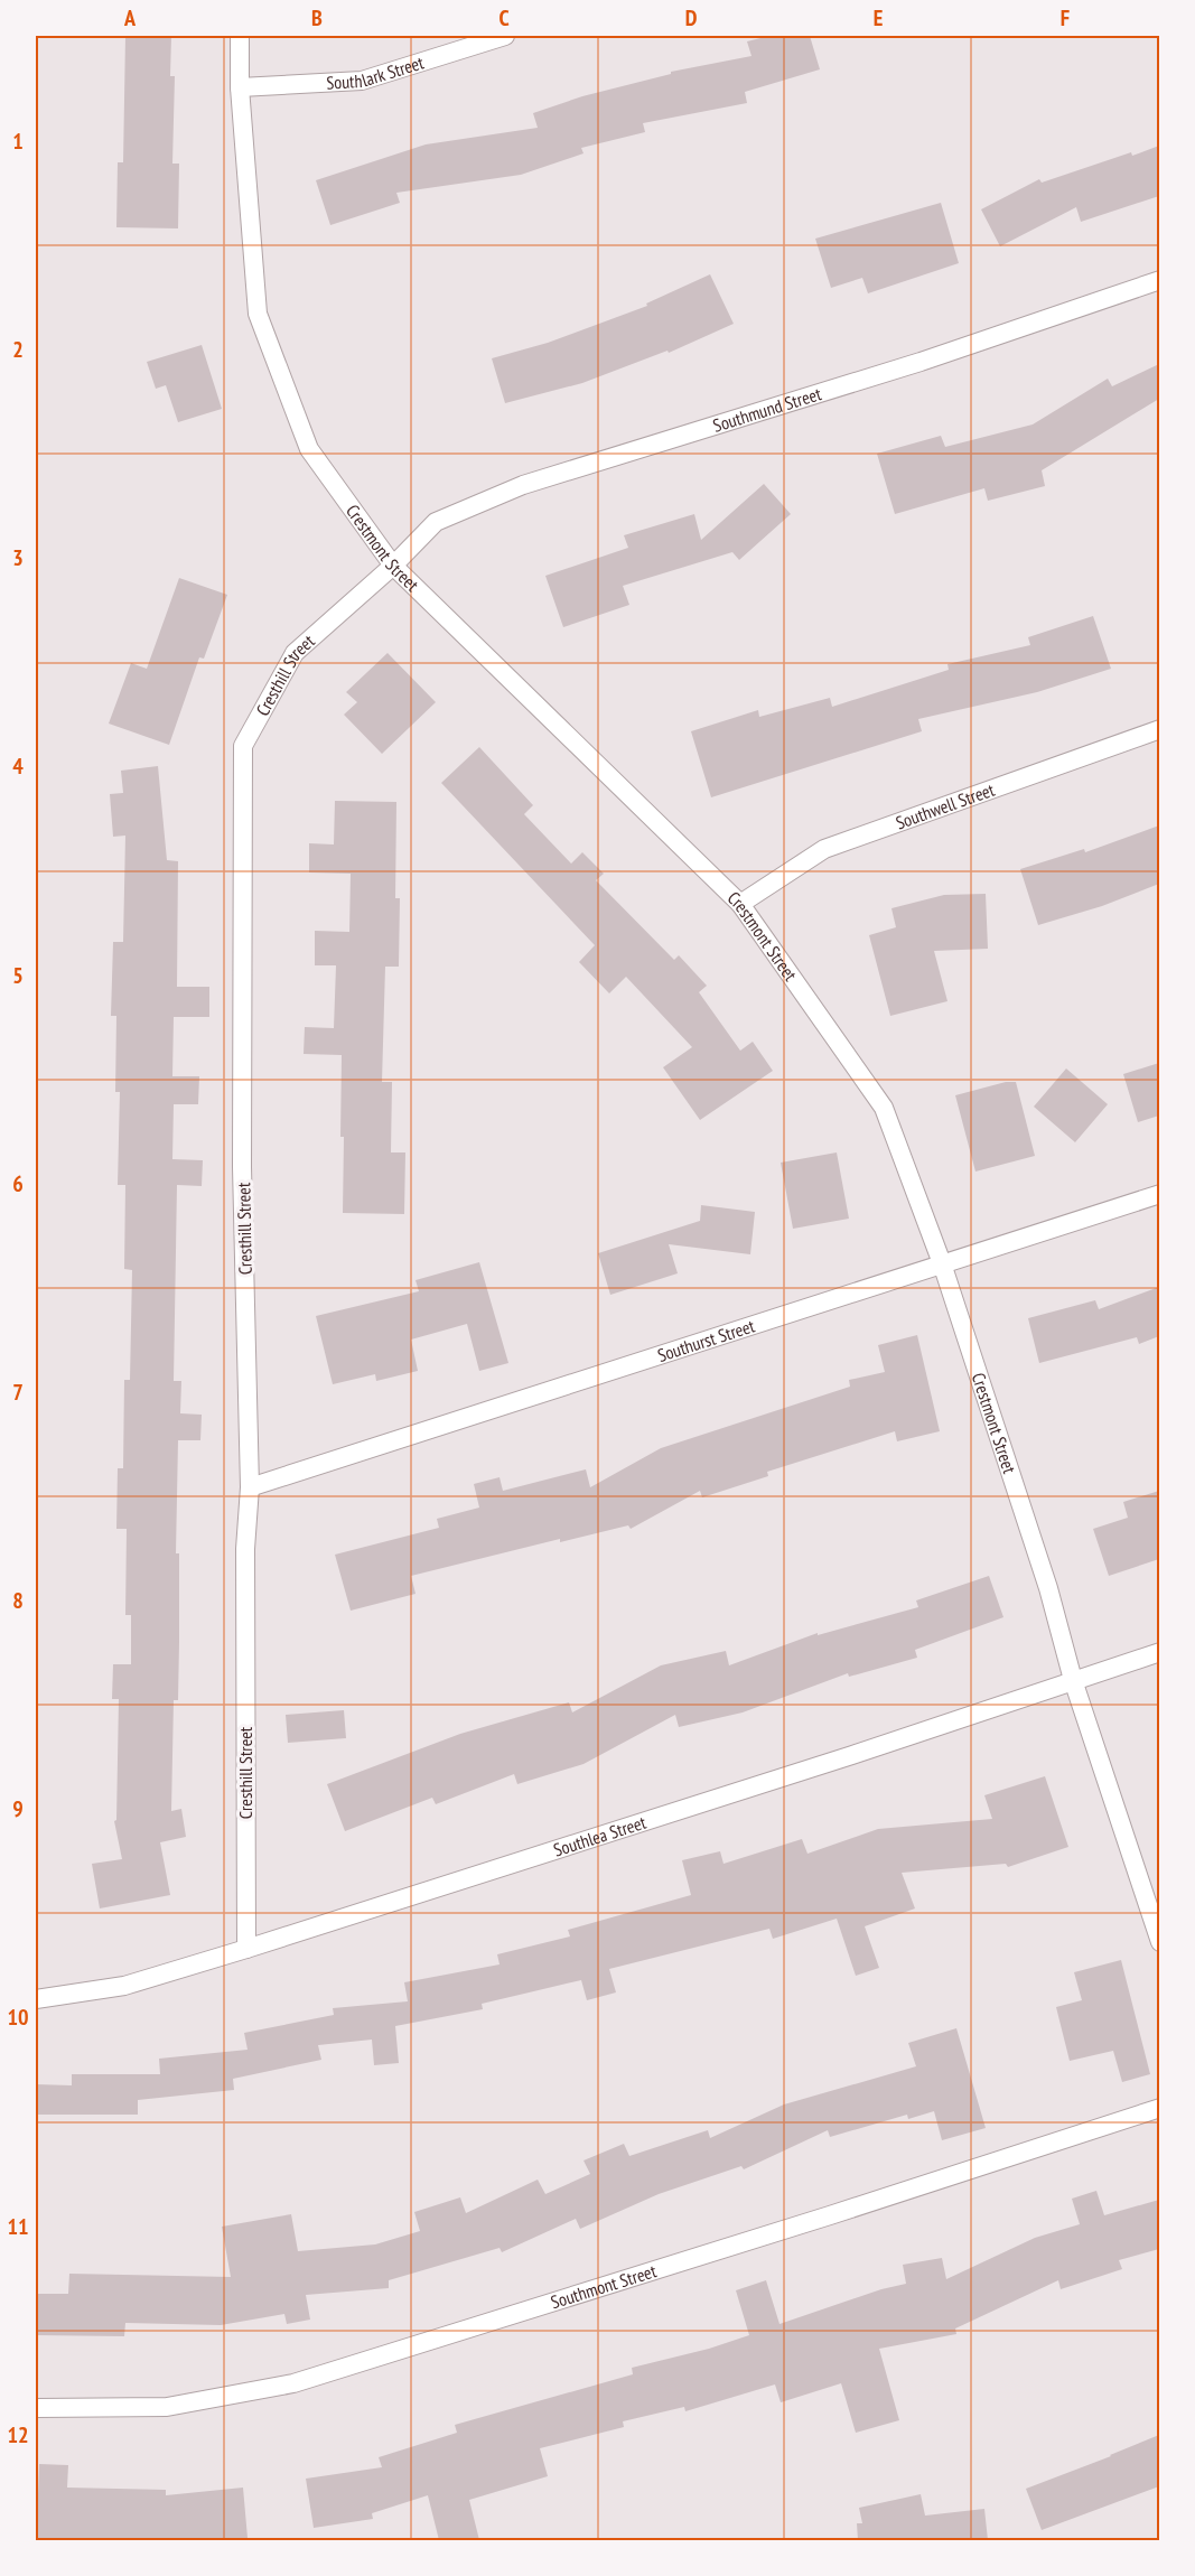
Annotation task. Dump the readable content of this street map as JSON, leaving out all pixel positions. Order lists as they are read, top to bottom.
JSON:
{
  "streets": {
    "street": [
      "Southlark Street",
      "Southmund Street",
      "Crestmont Street",
      "Cresthill Street",
      "Southwell Street",
      "Southurst Street",
      "Southlea Street",
      "Southmont Street"
    ]
  },
  "crossings": [
    ["Southlark Street", "Crestmont Street"],
    ["Southmund Street", "Crestmont Street"],
    ["Southmund Street", "Cresthill Street"],
    ["Crestmont Street", "Cresthill Street"],
    ["Crestmont Street", "Southwell Street"],
    ["Crestmont Street", "Southurst Street"],
    ["Crestmont Street", "Southlea Street"],
    ["Cresthill Street", "Southurst Street"],
    ["Cresthill Street", "Southlea Street"]
  ],
  "grid": {
    "columns": [
      "A",
      "B",
      "C",
      "D",
      "E",
      "F"
    ],
    "rows": [
      "1",
      "2",
      "3",
      "4",
      "5",
      "6",
      "7",
      "8",
      "9",
      "10",
      "11",
      "12"
    ]
  }
}
